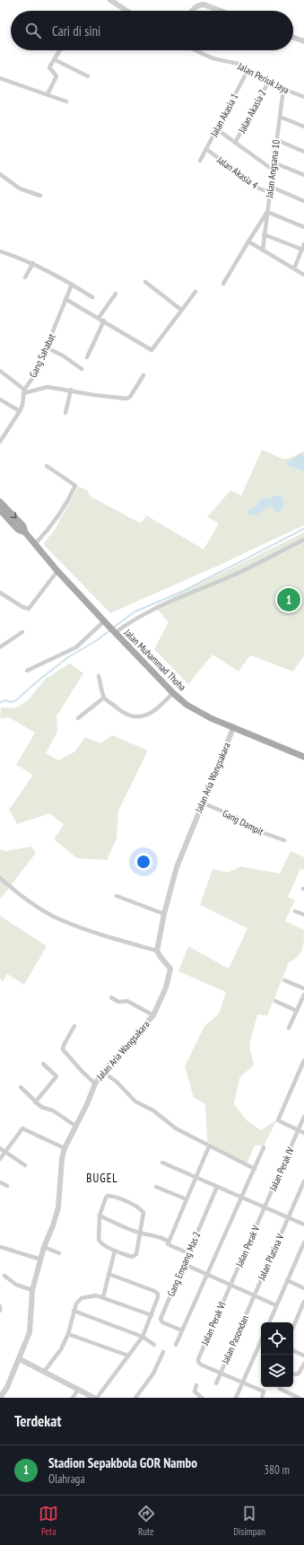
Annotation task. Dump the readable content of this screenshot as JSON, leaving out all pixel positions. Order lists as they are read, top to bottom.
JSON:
{
  "streets": {
    "main road": ["Jalan Muhammad Thoha"],
    "street": [
      "Jalan Periuk Jaya",
      "Jalan Akasia 2",
      "Jalan Akasia 1",
      "Jalan Angsana 10",
      "Jalan Akasia 4",
      "Gang Sahabat",
      "Jalan Aria Wangsakara",
      "Gang Dampit",
      "Jalan Perak IV",
      "Jalan Perak V",
      "Jalan Platina V",
      "Gang Empang Mas 2",
      "Jalan Perak VI",
      "Jalan Pasondan"
    ]
  },
  "crossings": [
    ["Jalan Periuk Jaya", "Jalan Akasia 2"],
    ["Jalan Periuk Jaya", "Jalan Akasia 1"],
    ["Jalan Periuk Jaya", "Jalan Angsana 10"],
    ["Jalan Akasia 1", "Jalan Akasia 4"],
    ["Jalan Angsana 10", "Jalan Akasia 4"],
    ["Jalan Muhammad Thoha", "Jalan Aria Wangsakara"],
    ["Jalan Aria Wangsakara", "Gang Dampit"],
    ["Jalan Perak IV", "Jalan Perak V"],
    ["Jalan Perak V", "Jalan Perak VI"],
    ["Jalan Platina V", "Jalan Pasondan"],
    ["Jalan Perak VI", "Jalan Pasondan"]
  ],
  "districts": ["BUGEL"],
  "page": {
    "search": "Cari di sini",
    "pins": "1",
    "heading": "Terdekat",
    "list": [
      {
        "mark": "1",
        "name": "Stadion Sepakbola GOR Nambo",
        "note": "Olahraga",
        "value": "380 m"
      }
    ],
    "nav": ["Peta", "Rute", "Disimpan"]
  }
}
